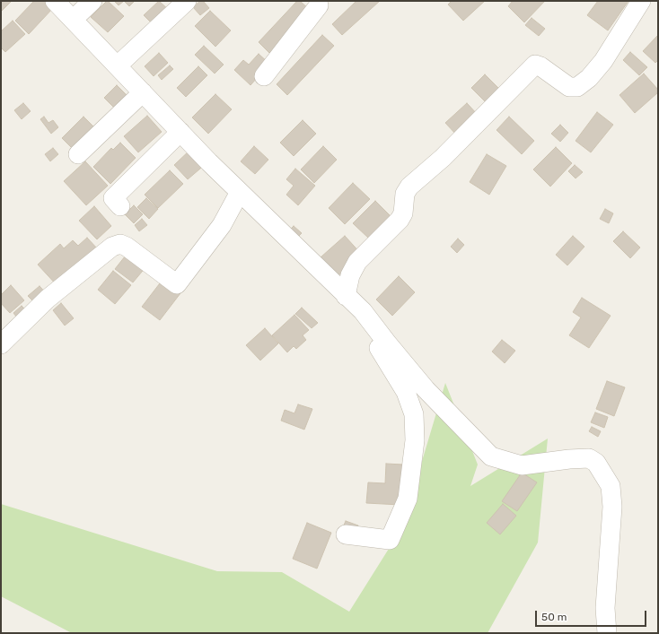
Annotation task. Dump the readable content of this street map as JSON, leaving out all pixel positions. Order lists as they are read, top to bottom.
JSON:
{
  "scale_bar": "50 m"
}
